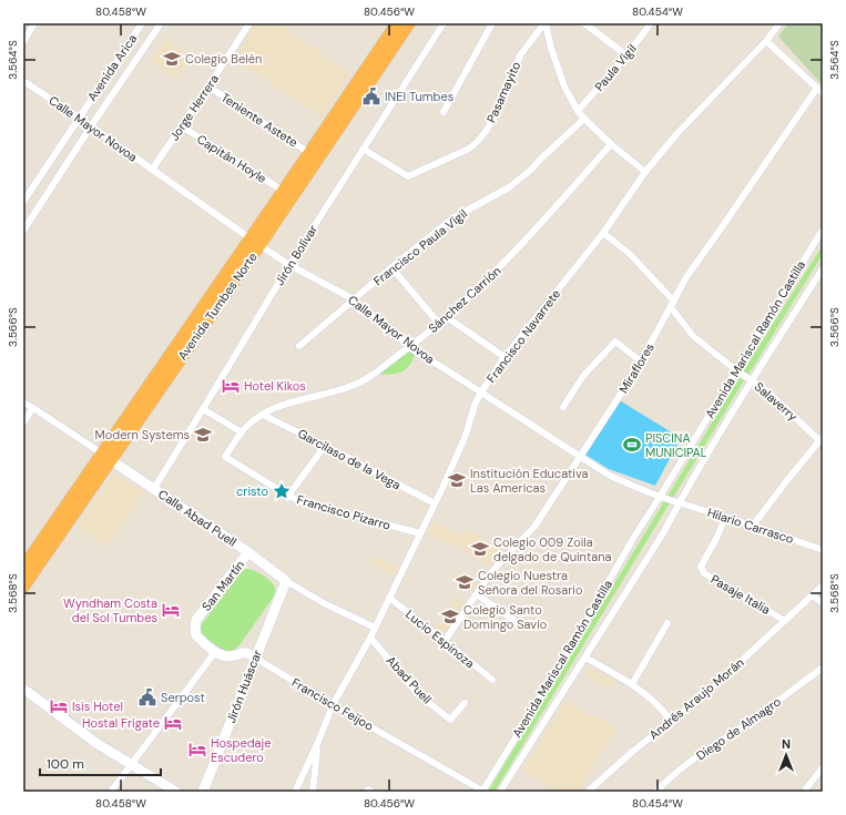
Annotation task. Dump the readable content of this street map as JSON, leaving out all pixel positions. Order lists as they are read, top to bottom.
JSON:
{
  "streets": {
    "highway": ["Avenida Tumbes Norte"],
    "main road": [
      "Calle Abad Puell",
      "San Martín",
      "Jirón Huáscar",
      "Francisco Feijoo"
    ],
    "street": [
      "Avenida Arica",
      "Paula Vigil",
      "Pasamayito",
      "Jorge Herrera",
      "Teniente Astete",
      "Calle Mayor Novoa",
      "Capitán Hoyle",
      "Francisco Paula Vigil",
      "Jirón Bolívar",
      "Sánchez Carrión",
      "Francisco Navarrete",
      "Avenida Mariscal Ramón Castilla",
      "Miraflores",
      "Salaverry",
      "Garcilaso de la Vega",
      "Francisco Pizarro",
      "Hilario Carrasco",
      "Pasaje Italia",
      "Lucio Espinoza",
      "Abad Puell",
      "Andrés Araujo Morán",
      "Diego de Almagro"
    ]
  },
  "crossings": [
    ["Avenida Arica", "Calle Mayor Novoa"],
    ["Pasamayito", "Jirón Bolívar"],
    ["Jorge Herrera", "Teniente Astete"],
    ["Jorge Herrera", "Calle Mayor Novoa"],
    ["Jorge Herrera", "Capitán Hoyle"],
    ["Teniente Astete", "Avenida Tumbes Norte"],
    ["Calle Mayor Novoa", "Francisco Paula Vigil"],
    ["Calle Mayor Novoa", "Jirón Bolívar"],
    ["Calle Mayor Novoa", "Sánchez Carrión"],
    ["Calle Mayor Novoa", "Avenida Tumbes Norte"],
    ["Calle Mayor Novoa", "Francisco Navarrete"],
    ["Calle Mayor Novoa", "Avenida Mariscal Ramón Castilla"],
    ["Calle Mayor Novoa", "Miraflores"],
    ["Calle Mayor Novoa", "Hilario Carrasco"],
    ["Capitán Hoyle", "Avenida Tumbes Norte"],
    ["Jirón Bolívar", "Calle Abad Puell"],
    ["Sánchez Carrión", "Garcilaso de la Vega"],
    ["Sánchez Carrión", "Francisco Pizarro"],
    ["Avenida Tumbes Norte", "Calle Abad Puell"],
    ["Francisco Navarrete", "Salaverry"],
    ["Francisco Navarrete", "Garcilaso de la Vega"],
    ["Francisco Navarrete", "Francisco Pizarro"],
    ["Francisco Navarrete", "Calle Abad Puell"],
    ["Francisco Navarrete", "Lucio Espinoza"],
    ["Francisco Navarrete", "Abad Puell"],
    ["Francisco Navarrete", "Francisco Feijoo"],
    ["Avenida Mariscal Ramón Castilla", "Salaverry"],
    ["Avenida Mariscal Ramón Castilla", "Hilario Carrasco"],
    ["Avenida Mariscal Ramón Castilla", "Francisco Feijoo"],
    ["Miraflores", "Salaverry"],
    ["Miraflores", "Lucio Espinoza"],
    ["Calle Abad Puell", "San Martín"],
    ["Calle Abad Puell", "Jirón Huáscar"],
    ["Hilario Carrasco", "Pasaje Italia"],
    ["San Martín", "Francisco Feijoo"],
    ["Pasaje Italia", "Andrés Araujo Morán"],
    ["Jirón Huáscar", "Francisco Feijoo"]
  ],
  "places": {
    "school or university": [
      "Colegio Belén",
      "Modern Systems",
      "Institución Educativa Las Americas",
      "Colegio 009 Zoila delgado de Quintana",
      "Colegio Nuestra Señora del Rosario",
      "Colegio Santo Domingo Savio"
    ],
    "public building": ["INEI Tumbes", "Serpost"],
    "hotel": [
      "Hotel Kikos",
      "Wyndham Costa del Sol Tumbes",
      "Isis Hotel",
      "Hostal Frigate",
      "Hospedaje Escudero"
    ],
    "sports": ["PISCINA MUNICIPAL"],
    "place": ["cristo"]
  },
  "scale_bar": "100 m",
  "north": "top",
  "coordinates": [
    "80.458°W",
    "80.456°W",
    "80.454°W",
    "3.564°S",
    "3.566°S",
    "3.568°S"
  ]
}
